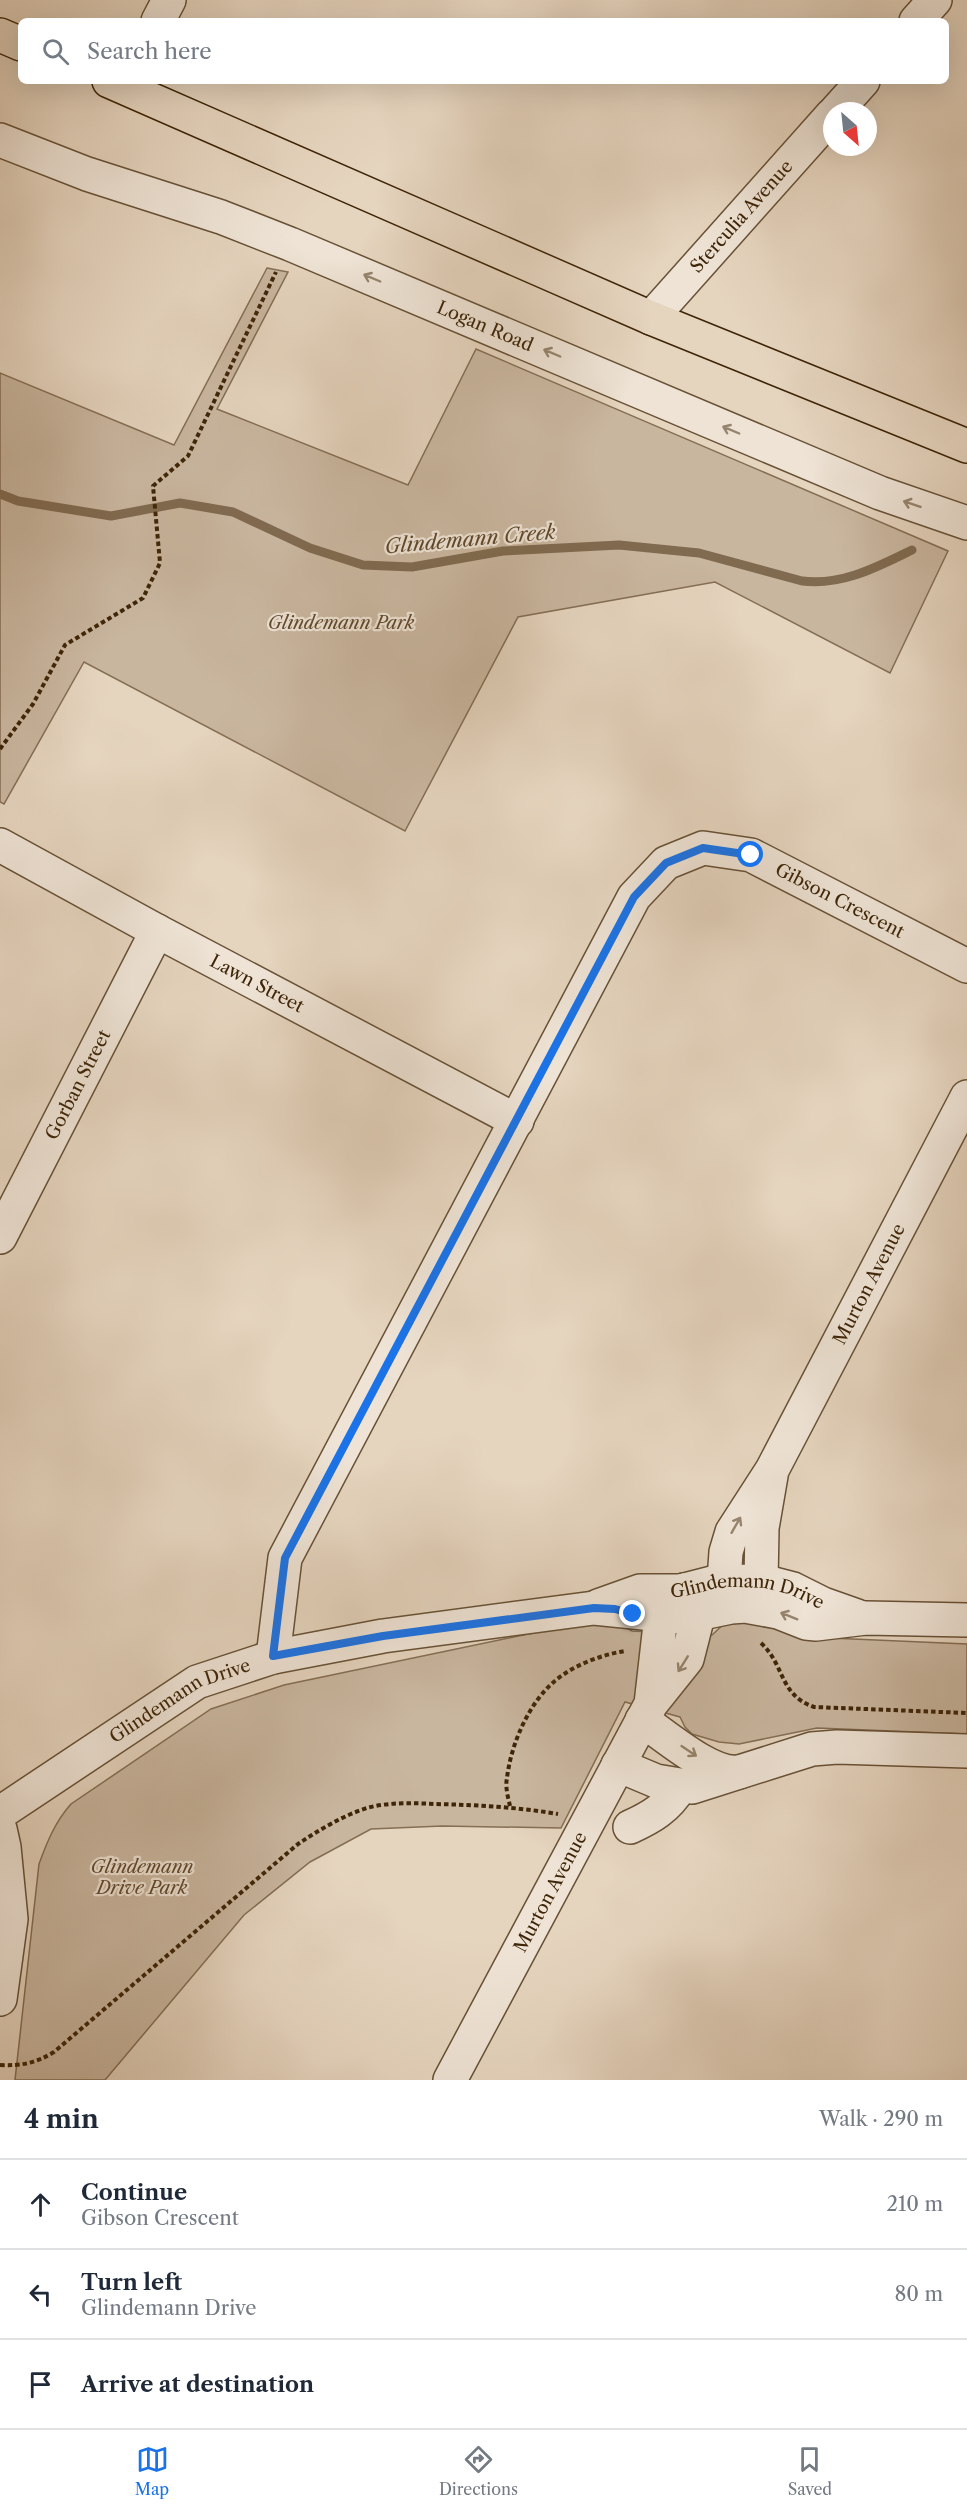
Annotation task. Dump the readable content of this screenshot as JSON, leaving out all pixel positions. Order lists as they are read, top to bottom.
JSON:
{
  "streets": {
    "street": [
      "Sterculia Avenue",
      "Logan Road",
      "Gibson Crescent",
      "Lawn Street",
      "Gorban Street",
      "Murton Avenue",
      "Glindemann Drive"
    ]
  },
  "crossings": [
    ["Gibson Crescent", "Lawn Street"],
    ["Gibson Crescent", "Glindemann Drive"],
    ["Lawn Street", "Gorban Street"],
    ["Murton Avenue", "Glindemann Drive"]
  ],
  "one_way": ["Logan Road"],
  "water": ["Glindemann Creek"],
  "parks": ["Glindemann Park", "Glindemann Drive Park"],
  "north": "bottom right",
  "page": {
    "search": "Search here",
    "heading": ["4 min", "Walk · 290 m"],
    "list": [
      ["Continue", "Gibson Crescent", "210 m"],
      ["Turn left", "Glindemann Drive", "80 m"],
      "Arrive at destination"
    ],
    "nav": ["Map", "Directions", "Saved"]
  }
}
